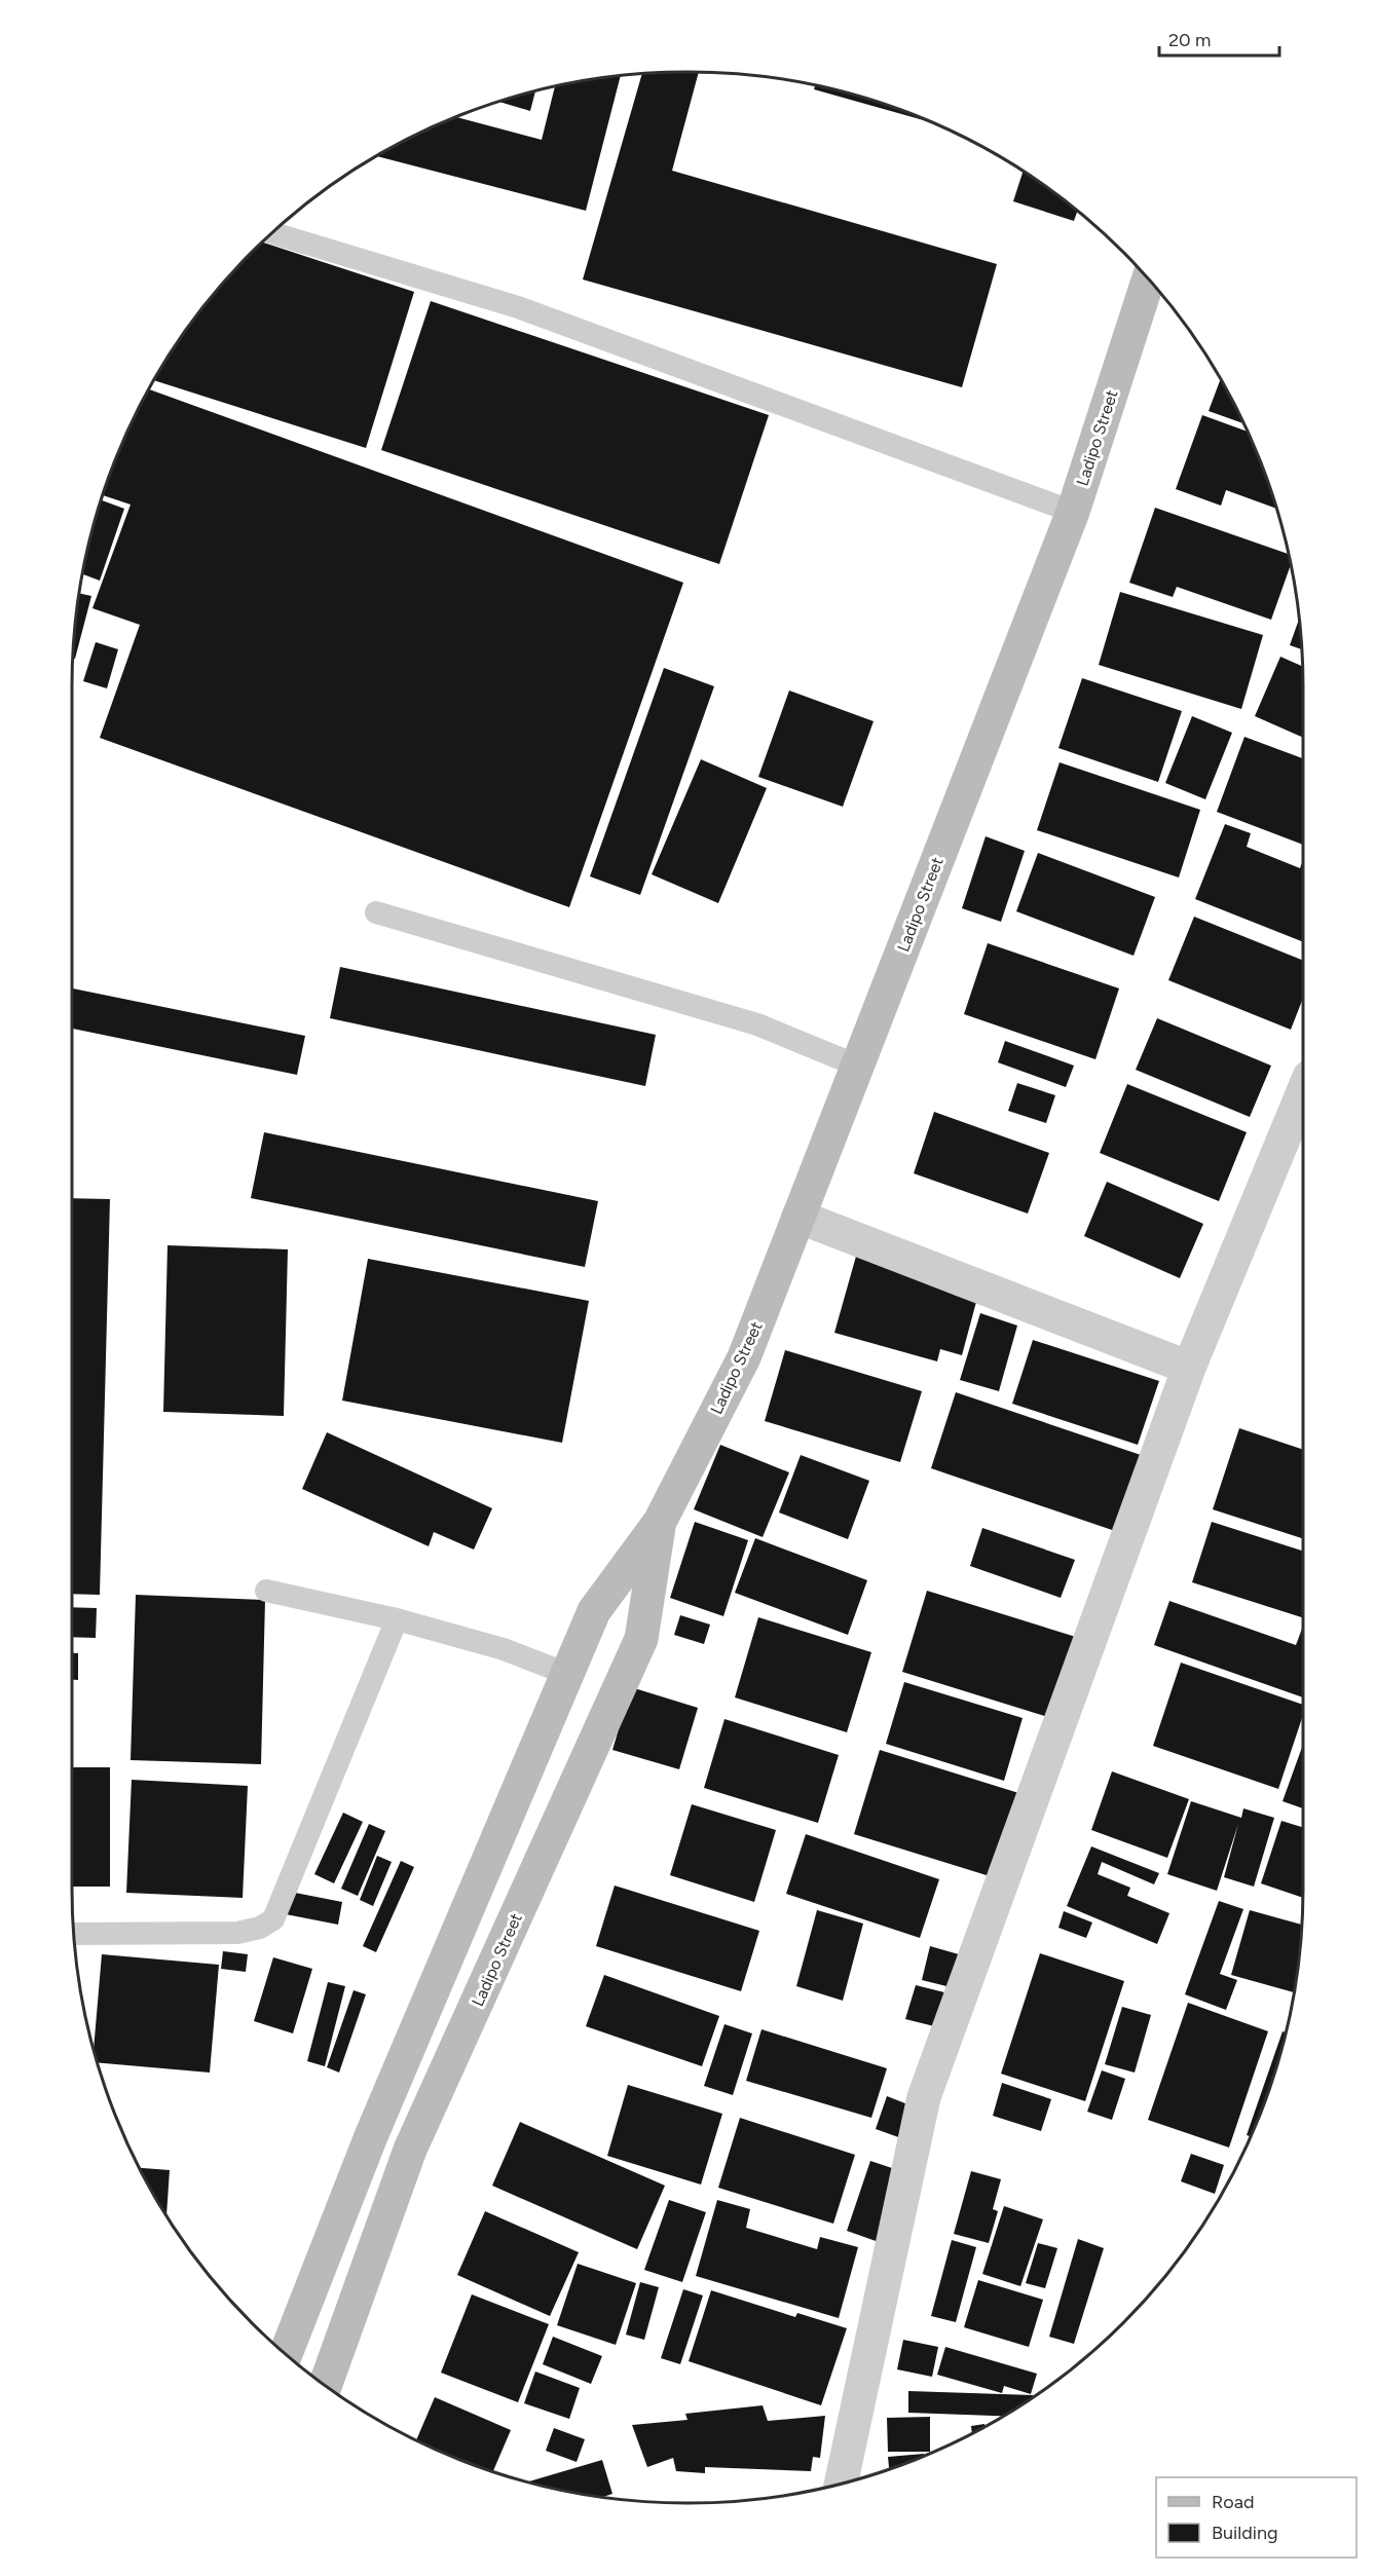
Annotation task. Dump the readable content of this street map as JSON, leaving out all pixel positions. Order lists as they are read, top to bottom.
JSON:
{
  "streets": {
    "main road": ["Ladipo Street"]
  },
  "legend": ["Road", "Building"],
  "scale_bar": "20 m"
}
